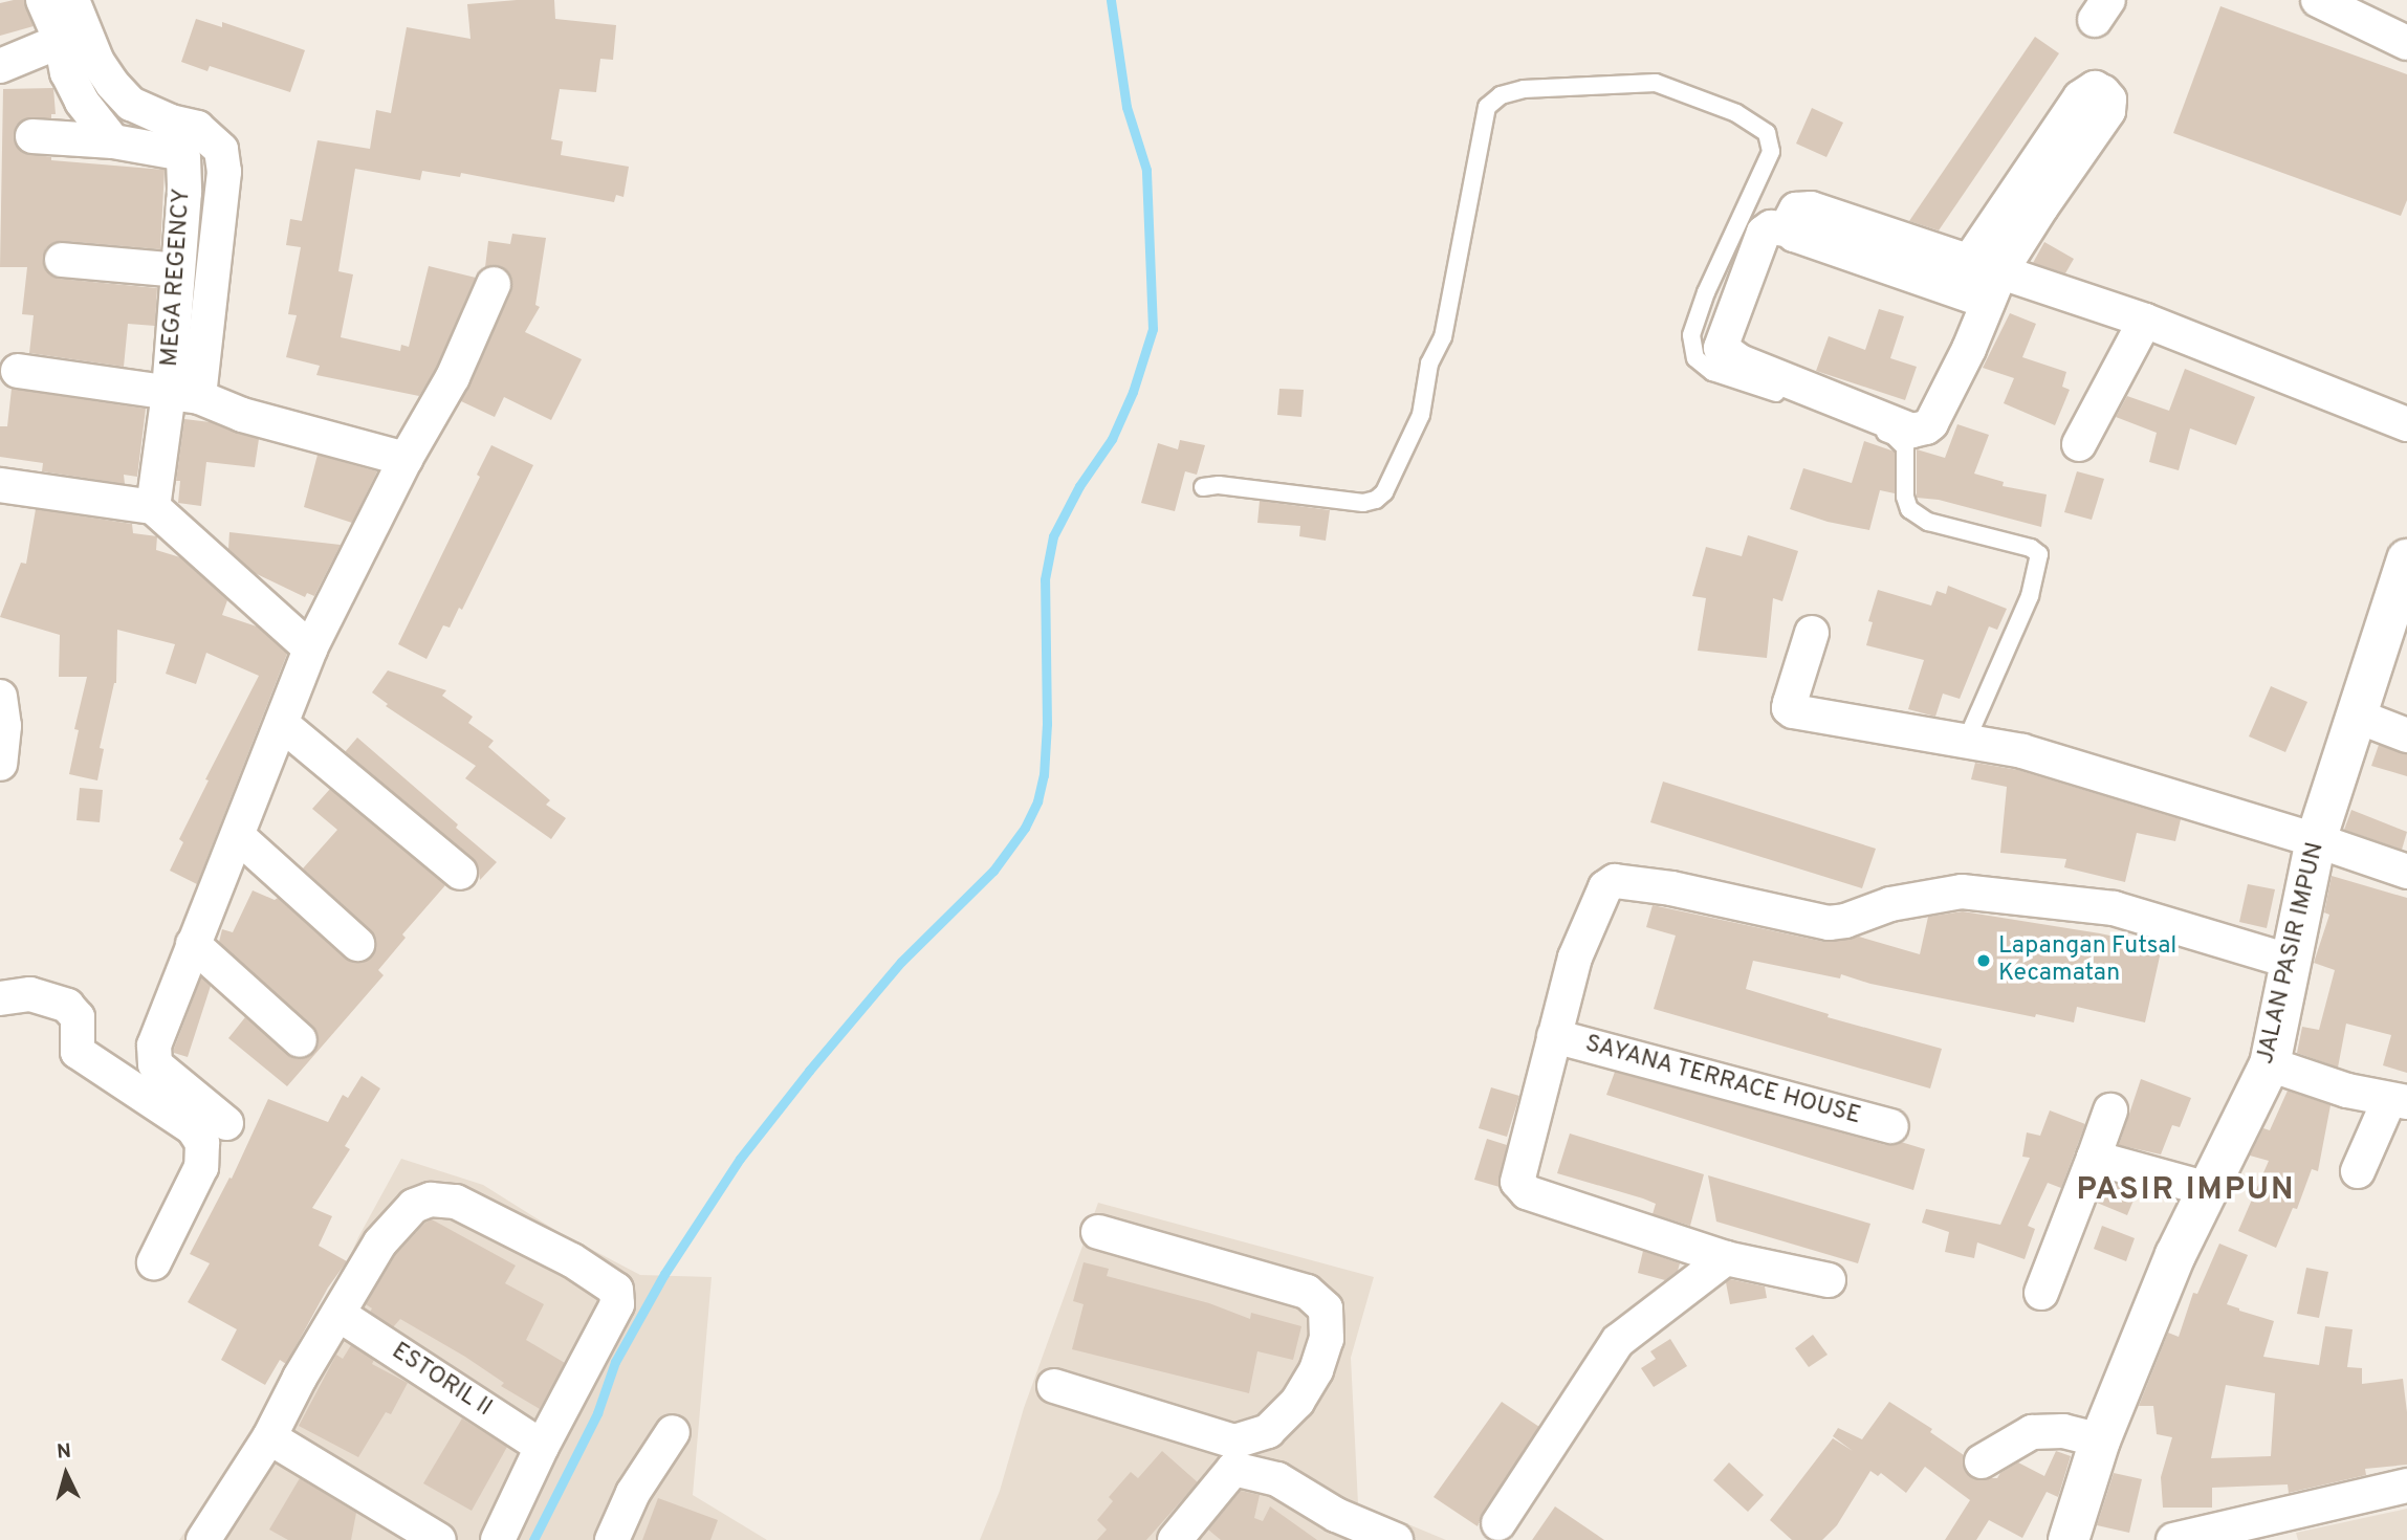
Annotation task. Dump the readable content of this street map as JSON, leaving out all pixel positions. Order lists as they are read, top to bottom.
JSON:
{
  "streets": {
    "street": [
      "MEGA REGENCY",
      "JALAN PASIR IMPUN",
      "SAYANA TERRACE HOUSE",
      "ESTORIL II"
    ]
  },
  "crossings": [
    ["JALAN PASIR IMPUN", "SAYANA TERRACE HOUSE"]
  ],
  "districts": ["PASIR IMPUN"],
  "places": ["Lapangan Futsal Kecamatan"],
  "north": "top"
}
